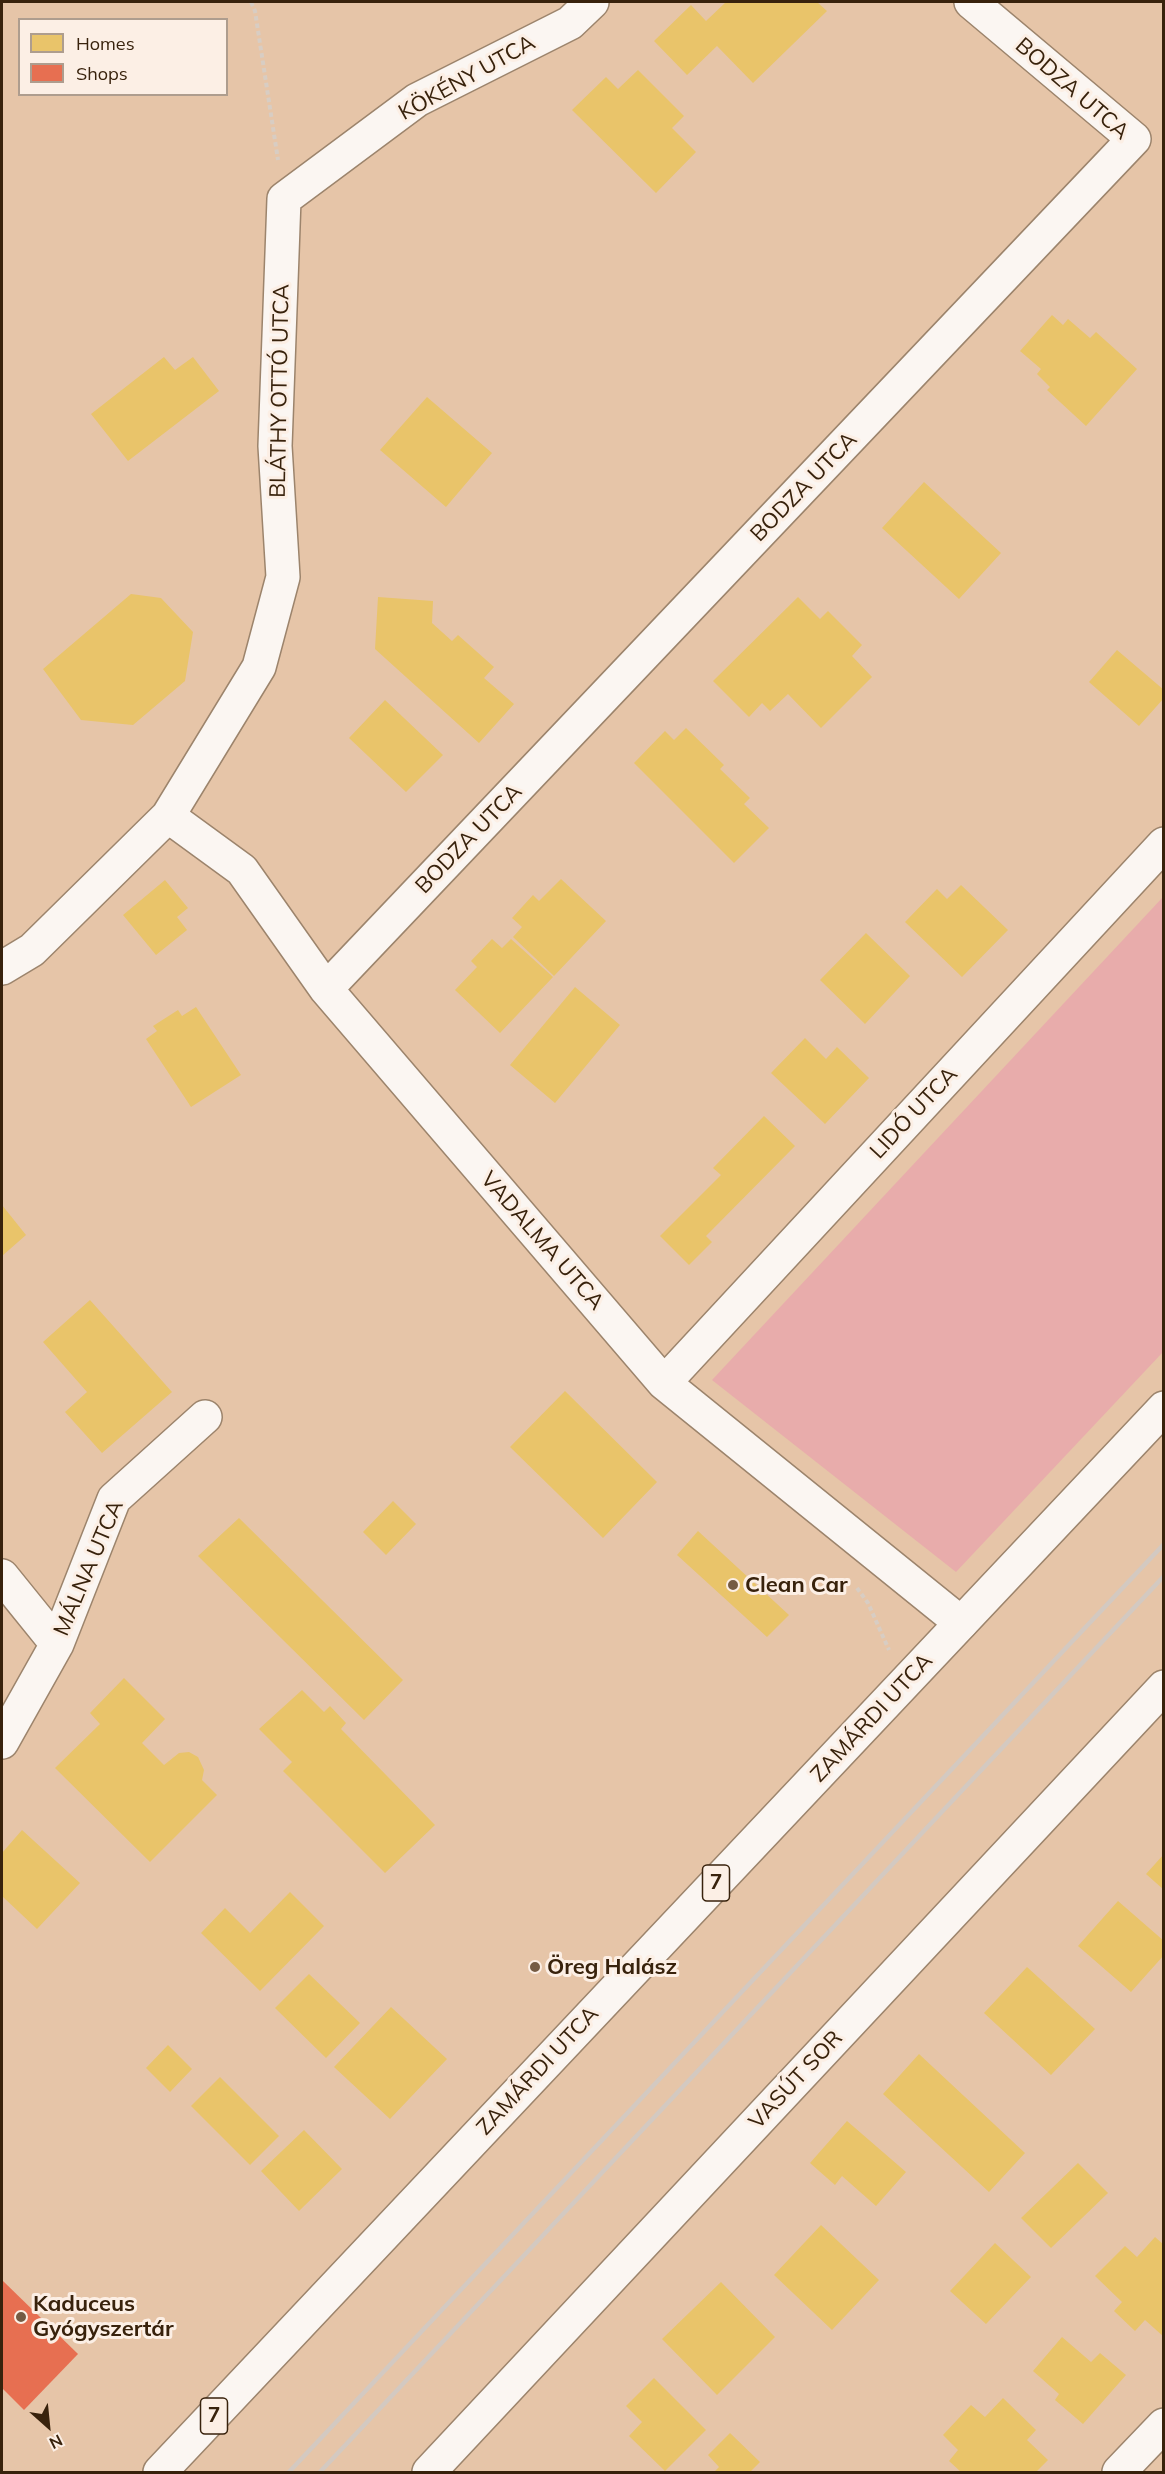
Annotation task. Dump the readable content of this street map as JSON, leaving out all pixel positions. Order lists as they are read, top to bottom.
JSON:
{
  "streets": {
    "street": [
      "KÖKÉNY UTCA",
      "BODZA UTCA",
      "BLÁTHY OTTÓ UTCA",
      "LIDÓ UTCA",
      "VADALMA UTCA",
      "MÁLNA UTCA",
      "ZAMÁRDI UTCA",
      "7",
      "VASÚT SOR"
    ]
  },
  "crossings": [
    ["KÖKÉNY UTCA", "BLÁTHY OTTÓ UTCA"],
    ["BODZA UTCA", "VADALMA UTCA"],
    ["BLÁTHY OTTÓ UTCA", "VADALMA UTCA"],
    ["LIDÓ UTCA", "VADALMA UTCA"],
    ["VADALMA UTCA", "ZAMÁRDI UTCA"]
  ],
  "places": ["Clean Car", "Öreg Halász", "Kaduceus Gyógyszertár"],
  "legend": ["Homes", "Shops"],
  "north": "bottom right"
}
